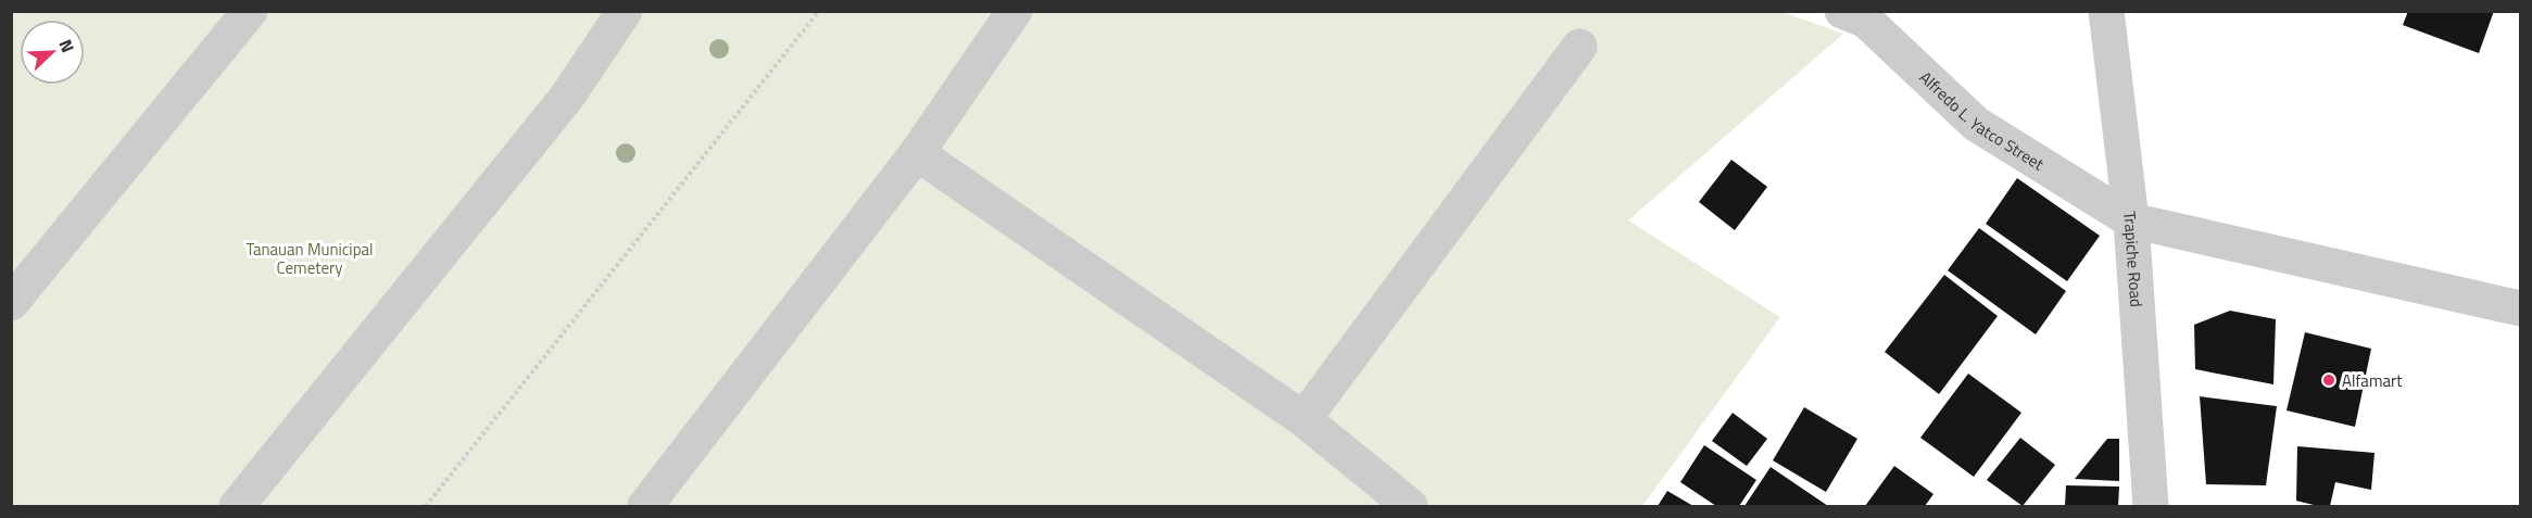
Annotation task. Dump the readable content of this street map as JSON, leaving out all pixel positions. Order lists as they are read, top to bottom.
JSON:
{
  "streets": {
    "street": ["Alfredo L. Yatco Street", "Trapiche Road"]
  },
  "crossings": [
    ["Alfredo L. Yatco Street", "Trapiche Road"]
  ],
  "parks": ["Tanauan Municipal Cemetery"],
  "places": ["Alfamart"],
  "north": "top right"
}
